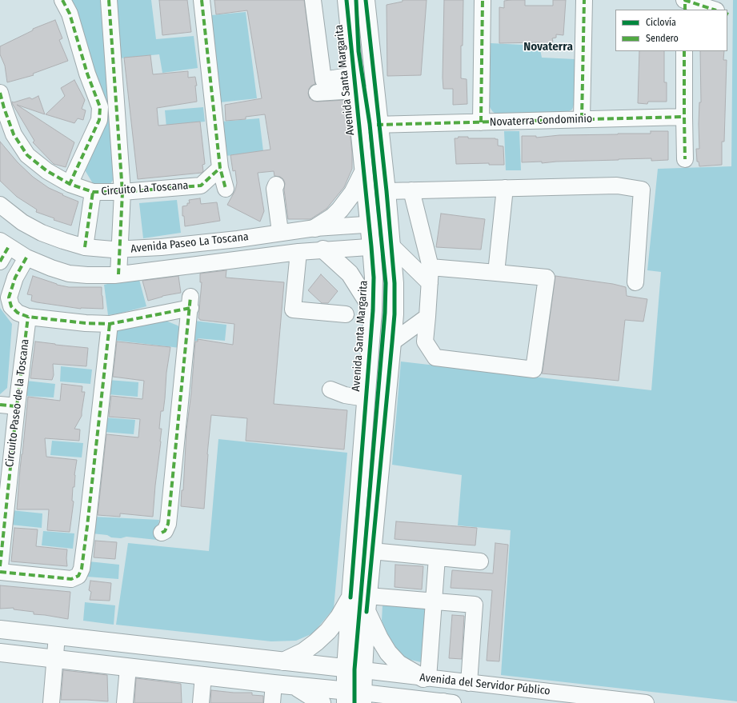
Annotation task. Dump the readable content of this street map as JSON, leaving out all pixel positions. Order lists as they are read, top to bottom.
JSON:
{
  "streets": {
    "main road": ["Avenida Santa Margarita"],
    "street": [
      "Novaterra Condominio",
      "Circuito La Toscana",
      "Avenida Paseo La Toscana",
      "Circuito Paseo de la Toscana",
      "Avenida del Servidor Público"
    ]
  },
  "crossings": [
    ["Avenida Santa Margarita", "Novaterra Condominio"],
    ["Avenida Santa Margarita", "Avenida Paseo La Toscana"]
  ],
  "districts": ["Novaterra"],
  "legend": ["Ciclovía", "Sendero"]
}
